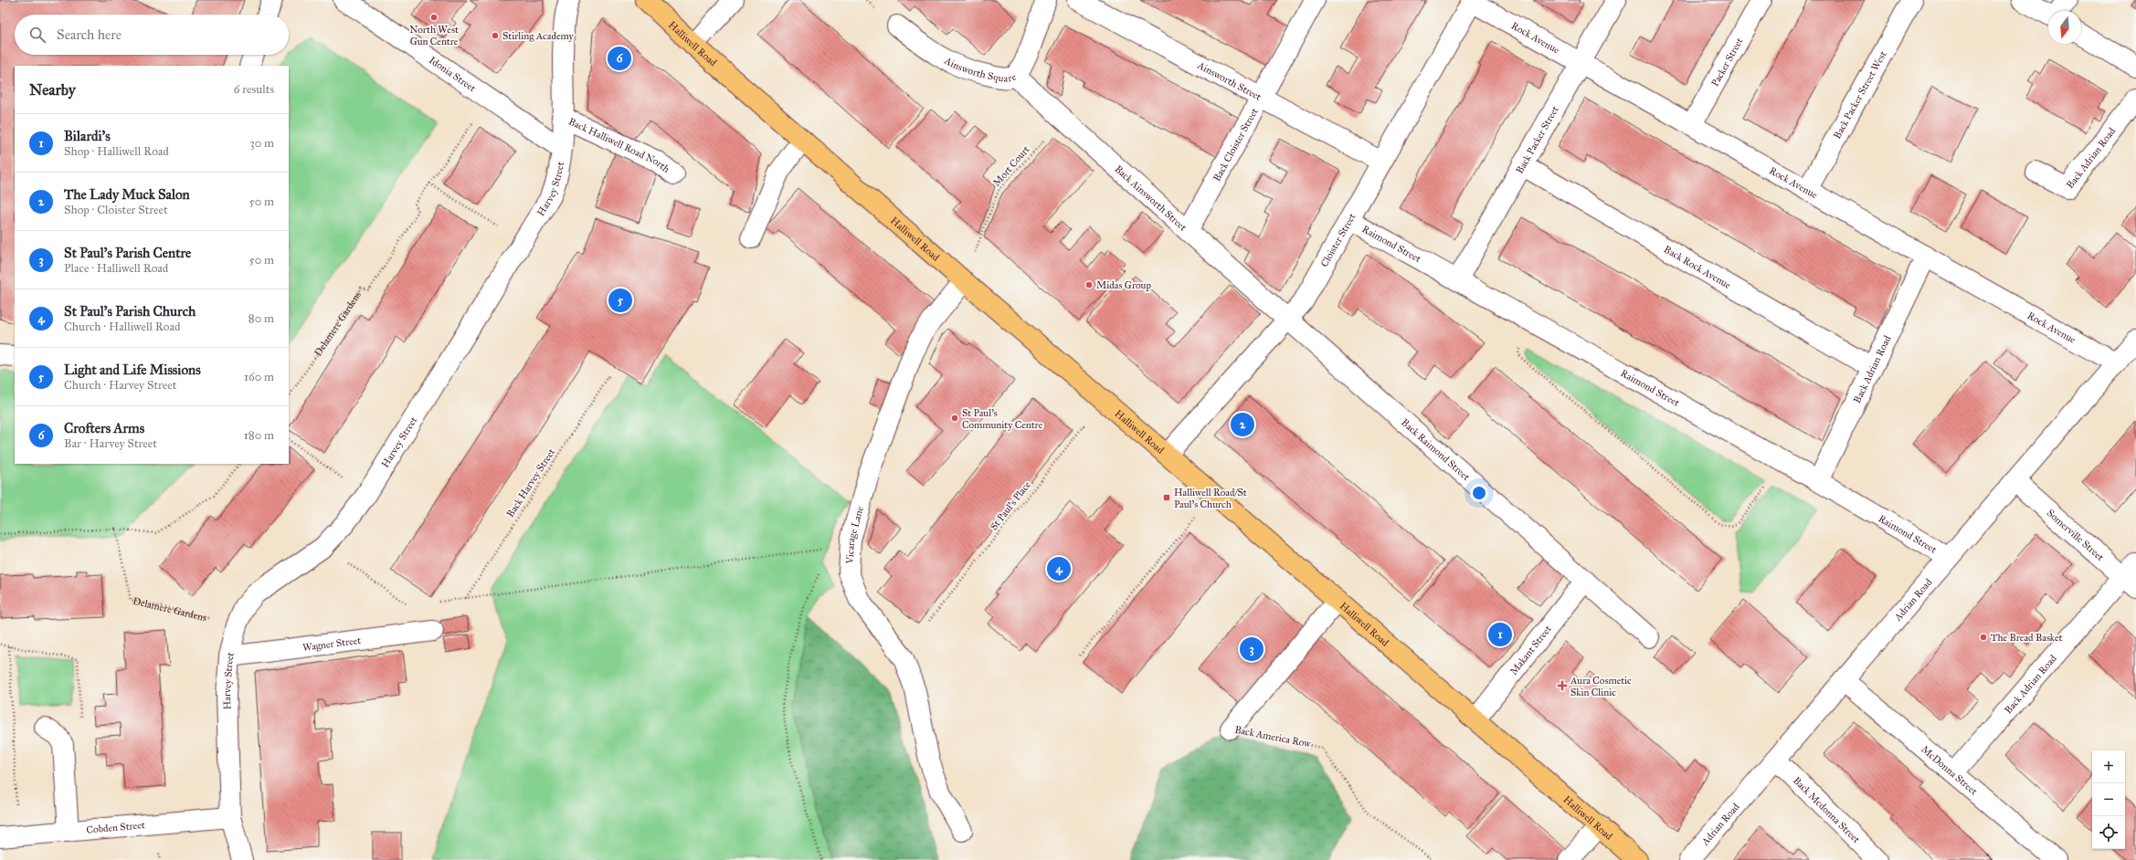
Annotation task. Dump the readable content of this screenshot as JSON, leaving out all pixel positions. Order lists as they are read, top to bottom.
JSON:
{
  "streets": {
    "main road": ["Halliwell Road"],
    "street": [
      "Rock Avenue",
      "Packer Street",
      "Ainsworth Square",
      "Idonia Street",
      "Ainsworth Street",
      "Back Packer Street West",
      "Back Packer Street",
      "Back Cloister Street",
      "Back Halliwell Road North",
      "Back Adrian Road",
      "Harvey Street",
      "Back Ainsworth Street",
      "Cloister Street",
      "Raimond Street",
      "Back Rock Avenue",
      "Back Raimond Street",
      "Vicarage Lane",
      "Somerville Street",
      "Adrian Road",
      "Wagner Street",
      "Makant Street",
      "Back America Row",
      "McDonna Street",
      "Back Mcdonna Street",
      "Cobden Street"
    ],
    "path": [
      "Mort Court",
      "Delamere Gardens",
      "Back Harvey Street",
      "St Paul's Place"
    ]
  },
  "crossings": [
    ["Rock Avenue", "Packer Street"],
    ["Rock Avenue", "Back Packer Street West"],
    ["Rock Avenue", "Back Packer Street"],
    ["Rock Avenue", "Back Adrian Road"],
    ["Rock Avenue", "Cloister Street"],
    ["Rock Avenue", "Adrian Road"],
    ["Halliwell Road", "Mort Court"],
    ["Halliwell Road", "Cloister Street"],
    ["Halliwell Road", "St Paul's Place"],
    ["Halliwell Road", "Vicarage Lane"],
    ["Halliwell Road", "Makant Street"],
    ["Halliwell Road", "Back America Row"],
    ["Ainsworth Square", "Back Ainsworth Street"],
    ["Idonia Street", "Harvey Street"],
    ["Idonia Street", "Delamere Gardens"],
    ["Ainsworth Street", "Back Cloister Street"],
    ["Ainsworth Street", "Cloister Street"],
    ["Back Packer Street", "Raimond Street"],
    ["Back Packer Street", "Back Rock Avenue"],
    ["Back Cloister Street", "Back Ainsworth Street"],
    ["Back Halliwell Road North", "Harvey Street"],
    ["Back Adrian Road", "Raimond Street"],
    ["Back Adrian Road", "Back Rock Avenue"],
    ["Back Adrian Road", "Somerville Street"],
    ["Back Adrian Road", "McDonna Street"],
    ["Mort Court", "Vicarage Lane"],
    ["Harvey Street", "Delamere Gardens"],
    ["Harvey Street", "Wagner Street"],
    ["Harvey Street", "Cobden Street"],
    ["Back Ainsworth Street", "Cloister Street"],
    ["Back Ainsworth Street", "Back Raimond Street"],
    ["Cloister Street", "Raimond Street"],
    ["Cloister Street", "Back Raimond Street"],
    ["Raimond Street", "Adrian Road"],
    ["Back Raimond Street", "Makant Street"],
    ["Somerville Street", "Adrian Road"],
    ["Adrian Road", "McDonna Street"],
    ["Adrian Road", "Back Mcdonna Street"]
  ],
  "places": {
    "other": [
      "North West Gun Centre",
      "Stirling Academy",
      "Midas Group",
      "St Paul's Community Centre",
      "The Bread Basket"
    ],
    "transit": ["Halliwell Road/St Paul's Church"],
    "health": ["Aura Cosmetic Skin Clinic"]
  },
  "north": "bottom",
  "page": {
    "search": "Search here",
    "pins": [
      "6",
      "5",
      "2",
      "4",
      "1",
      "3"
    ],
    "heading": ["Nearby", "6 results"],
    "list": [
      {
        "mark": "1",
        "name": "Bilardi's",
        "note": "Shop · Halliwell Road",
        "value": "30 m"
      },
      {
        "mark": "2",
        "name": "The Lady Muck Salon",
        "note": "Shop · Cloister Street",
        "value": "50 m"
      },
      {
        "mark": "3",
        "name": "St Paul's Parish Centre",
        "note": "Place · Halliwell Road",
        "value": "50 m"
      },
      {
        "mark": "4",
        "name": "St Paul's Parish Church",
        "note": "Church · Halliwell Road",
        "value": "80 m"
      },
      {
        "mark": "5",
        "name": "Light and Life Missions",
        "note": "Church · Harvey Street",
        "value": "160 m"
      },
      {
        "mark": "6",
        "name": "Crofters Arms",
        "note": "Bar · Harvey Street",
        "value": "180 m"
      }
    ],
    "map_buttons": ["+", "−"]
  }
}
